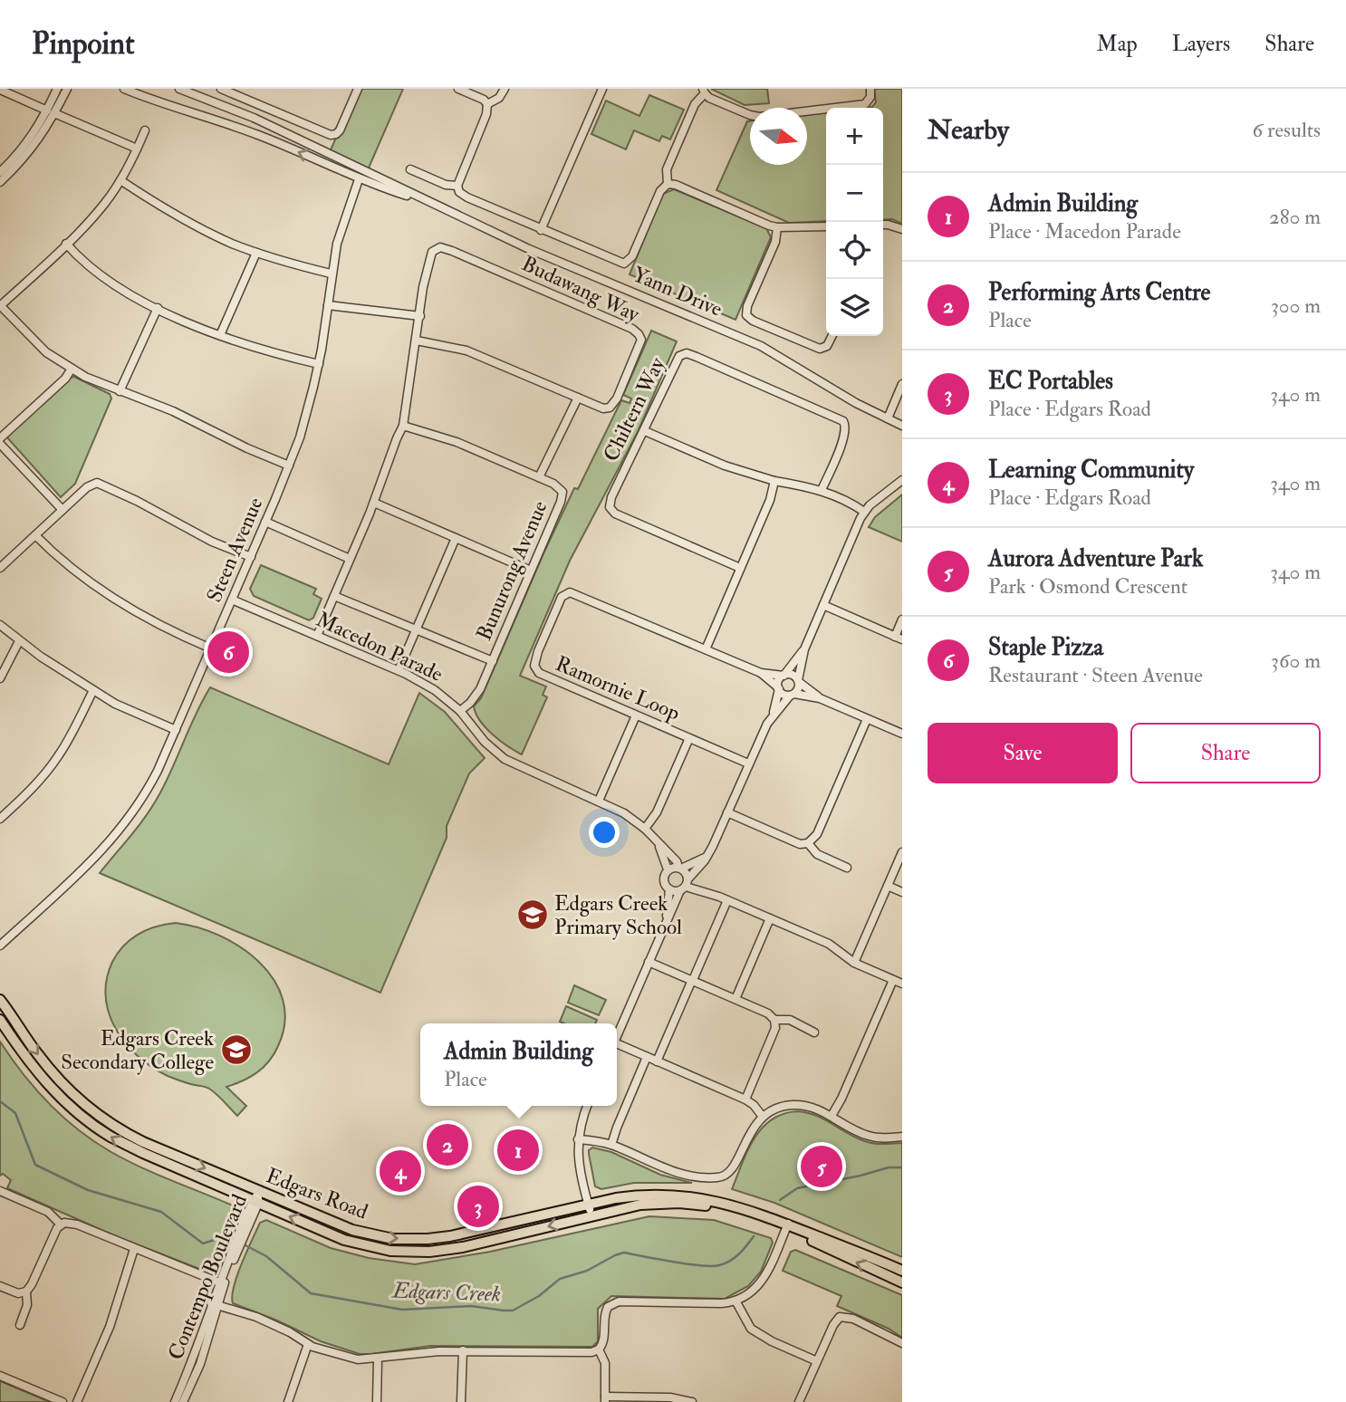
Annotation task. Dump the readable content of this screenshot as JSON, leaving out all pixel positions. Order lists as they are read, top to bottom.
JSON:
{
  "streets": {
    "main road": ["Edgars Road"],
    "street": [
      "Budawang Way",
      "Yann Drive",
      "Chiltern Way",
      "Steen Avenue",
      "Bunurong Avenue",
      "Macedon Parade",
      "Ramornie Loop",
      "Contempo Boulevard"
    ]
  },
  "crossings": [
    ["Yann Drive", "Steen Avenue"],
    ["Steen Avenue", "Macedon Parade"],
    ["Bunurong Avenue", "Macedon Parade"],
    ["Edgars Road", "Contempo Boulevard"]
  ],
  "water": ["Edgars Creek"],
  "places": {
    "school or university": ["Edgars Creek Primary School", "Edgars Creek Secondary College"]
  },
  "north": "right",
  "page": {
    "header": "Pinpoint",
    "nav": ["Map", "Layers", "Share"],
    "heading": ["Nearby", "6 results"],
    "map_buttons": ["+", "−"],
    "list": [
      {
        "mark": "1",
        "name": "Admin Building",
        "note": "Place · Macedon Parade",
        "value": "280 m"
      },
      {
        "mark": "2",
        "name": "Performing Arts Centre",
        "note": "Place",
        "value": "300 m"
      },
      {
        "mark": "3",
        "name": "EC Portables",
        "note": "Place · Edgars Road",
        "value": "340 m"
      },
      {
        "mark": "4",
        "name": "Learning Community",
        "note": "Place · Edgars Road",
        "value": "340 m"
      },
      {
        "mark": "5",
        "name": "Aurora Adventure Park",
        "note": "Park · Osmond Crescent",
        "value": "340 m"
      },
      {
        "mark": "6",
        "name": "Staple Pizza",
        "note": "Restaurant · Steen Avenue",
        "value": "360 m"
      }
    ],
    "pins": [
      "6",
      "2",
      "1",
      "5",
      "4",
      "3"
    ],
    "buttons": ["Save", "Share"],
    "popup": ["Admin Building", "Place"]
  }
}
